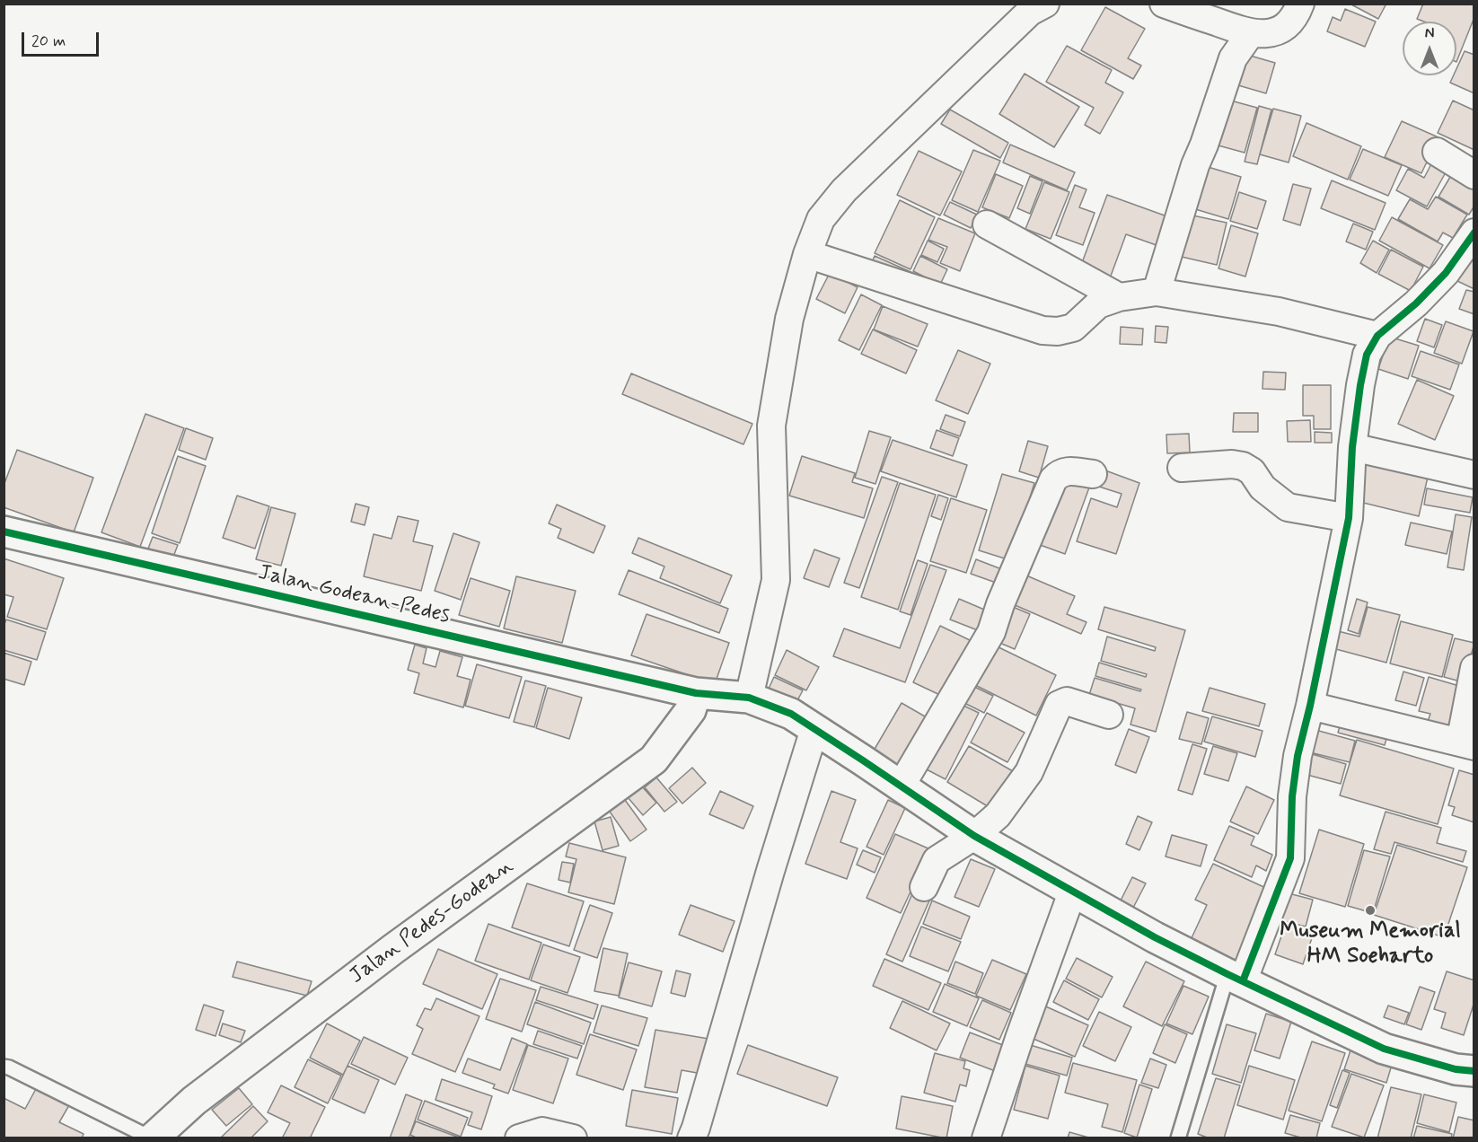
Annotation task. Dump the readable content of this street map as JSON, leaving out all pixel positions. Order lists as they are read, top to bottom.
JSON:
{
  "streets": {
    "street": ["Jalan Godean-Pedes", "Jalan Pedes-Godean"]
  },
  "crossings": [
    ["Jalan Godean-Pedes", "Jalan Pedes-Godean"]
  ],
  "places": ["Museum Memorial HM Soeharto"],
  "scale_bar": "20 m",
  "north": "top"
}
